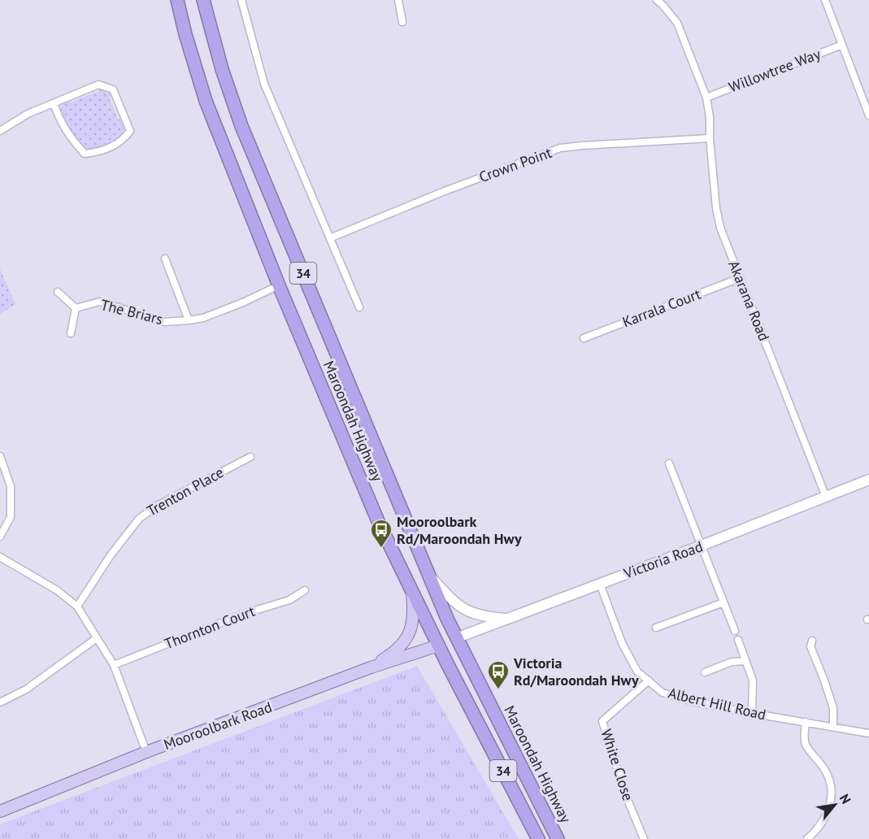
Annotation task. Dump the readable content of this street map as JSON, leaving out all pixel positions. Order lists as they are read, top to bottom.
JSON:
{
  "streets": {
    "highway": ["34", "Maroondah Highway"],
    "main road": ["Victoria Road", "Mooroolbark Road"],
    "street": [
      "Willowtree Way",
      "Crown Point",
      "Akarana Road",
      "Karrala Court",
      "The Briars",
      "Trenton Place",
      "Thornton Court",
      "Albert Hill Road",
      "White Close"
    ]
  },
  "crossings": [
    ["Willowtree Way", "Akarana Road"],
    ["Crown Point", "Akarana Road"],
    ["Akarana Road", "Karrala Court"],
    ["Akarana Road", "Victoria Road"],
    ["The Briars", "Maroondah Highway"],
    ["Maroondah Highway", "Victoria Road"],
    ["Maroondah Highway", "Mooroolbark Road"],
    ["Victoria Road", "Albert Hill Road"],
    ["Albert Hill Road", "White Close"]
  ],
  "places": {
    "bus stop": ["Mooroolbark Rd/Maroondah Hwy", "Victoria Rd/Maroondah Hwy"]
  },
  "north": "top right"
}
